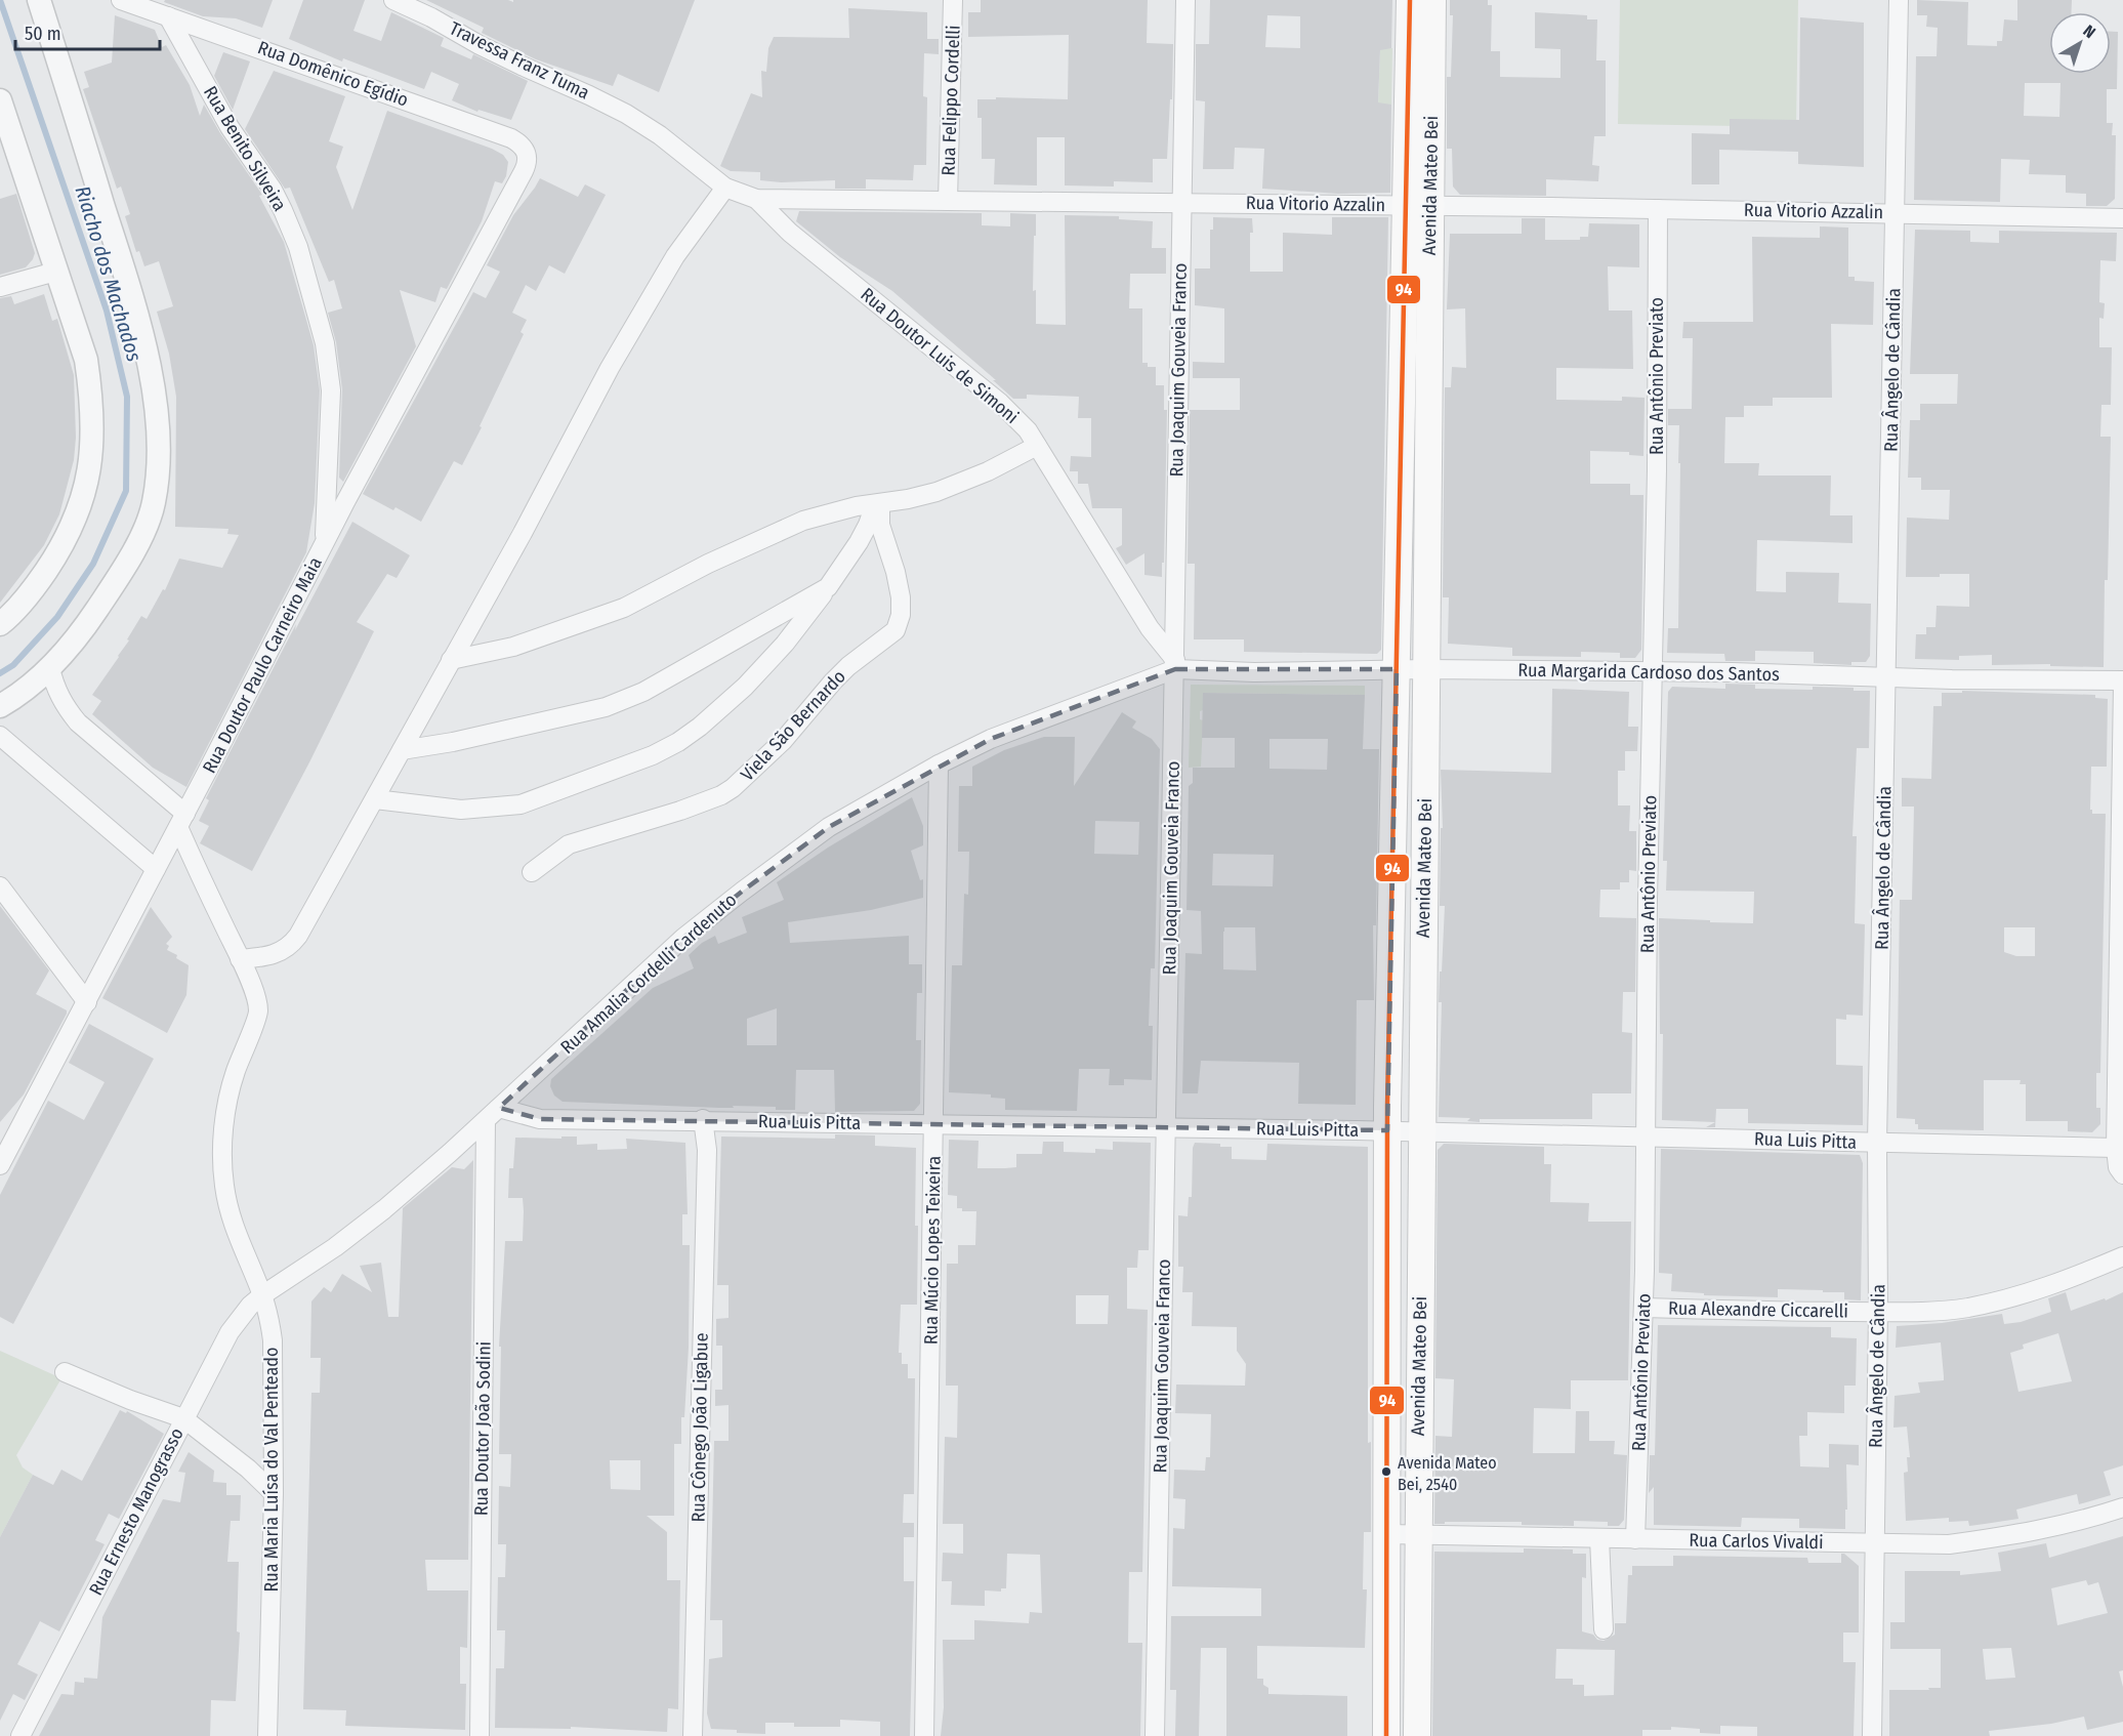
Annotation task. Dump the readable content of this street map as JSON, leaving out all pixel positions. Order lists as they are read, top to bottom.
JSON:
{
  "streets": {
    "main road": ["Avenida Mateo Bei"],
    "street": [
      "Travessa Franz Tuma",
      "Rua Domênico Egídio",
      "Rua Felippo Cordelli",
      "Rua Benito Silveira",
      "Rua Vitorio Azzalin",
      "Rua Doutor Luis de Simoni",
      "Rua Joaquim Gouveia Franco",
      "Rua Ângelo de Cândia",
      "Rua Antônio Previato",
      "Rua Doutor Paulo Carneiro Maia",
      "Rua Margarida Cardoso dos Santos",
      "Viela São Bernardo",
      "Rua Amalia Cordelli Cardenuto",
      "Rua Luis Pitta",
      "Rua Múcio Lopes Teixeira",
      "Rua Alexandre Ciccarelli",
      "Rua Cônego João Ligabue",
      "Rua Doutor João Sodini",
      "Rua Maria Luísa do Val Penteado",
      "Rua Ernesto Manograsso",
      "Rua Carlos Vivaldi"
    ]
  },
  "crossings": [
    ["Travessa Franz Tuma", "Rua Vitorio Azzalin"],
    ["Rua Domênico Egídio", "Rua Benito Silveira"],
    ["Rua Domênico Egídio", "Rua Doutor Paulo Carneiro Maia"],
    ["Rua Felippo Cordelli", "Rua Vitorio Azzalin"],
    ["Rua Benito Silveira", "Rua Doutor Paulo Carneiro Maia"],
    ["Avenida Mateo Bei", "Rua Vitorio Azzalin"],
    ["Avenida Mateo Bei", "Rua Margarida Cardoso dos Santos"],
    ["Avenida Mateo Bei", "Rua Luis Pitta"],
    ["Avenida Mateo Bei", "Rua Carlos Vivaldi"],
    ["Rua Vitorio Azzalin", "Rua Doutor Luis de Simoni"],
    ["Rua Vitorio Azzalin", "Rua Joaquim Gouveia Franco"],
    ["Rua Vitorio Azzalin", "Rua Ângelo de Cândia"],
    ["Rua Vitorio Azzalin", "Rua Antônio Previato"],
    ["Rua Doutor Luis de Simoni", "Rua Joaquim Gouveia Franco"],
    ["Rua Doutor Luis de Simoni", "Rua Margarida Cardoso dos Santos"],
    ["Rua Doutor Luis de Simoni", "Rua Amalia Cordelli Cardenuto"],
    ["Rua Joaquim Gouveia Franco", "Rua Margarida Cardoso dos Santos"],
    ["Rua Joaquim Gouveia Franco", "Rua Amalia Cordelli Cardenuto"],
    ["Rua Joaquim Gouveia Franco", "Rua Luis Pitta"],
    ["Rua Ângelo de Cândia", "Rua Margarida Cardoso dos Santos"],
    ["Rua Ângelo de Cândia", "Rua Luis Pitta"],
    ["Rua Ângelo de Cândia", "Rua Alexandre Ciccarelli"],
    ["Rua Ângelo de Cândia", "Rua Carlos Vivaldi"],
    ["Rua Antônio Previato", "Rua Margarida Cardoso dos Santos"],
    ["Rua Antônio Previato", "Rua Luis Pitta"],
    ["Rua Antônio Previato", "Rua Alexandre Ciccarelli"],
    ["Rua Antônio Previato", "Rua Carlos Vivaldi"],
    ["Rua Doutor Paulo Carneiro Maia", "Rua Maria Luísa do Val Penteado"],
    ["Rua Margarida Cardoso dos Santos", "Rua Amalia Cordelli Cardenuto"],
    ["Rua Amalia Cordelli Cardenuto", "Rua Luis Pitta"],
    ["Rua Amalia Cordelli Cardenuto", "Rua Múcio Lopes Teixeira"],
    ["Rua Amalia Cordelli Cardenuto", "Rua Doutor João Sodini"],
    ["Rua Amalia Cordelli Cardenuto", "Rua Maria Luísa do Val Penteado"],
    ["Rua Amalia Cordelli Cardenuto", "Rua Ernesto Manograsso"],
    ["Rua Luis Pitta", "Rua Múcio Lopes Teixeira"],
    ["Rua Luis Pitta", "Rua Cônego João Ligabue"],
    ["Rua Luis Pitta", "Rua Doutor João Sodini"],
    ["Rua Maria Luísa do Val Penteado", "Rua Ernesto Manograsso"]
  ],
  "water": ["Riacho dos Machados"],
  "places": ["Avenida Mateo Bei, 2540"],
  "lines": ["transit line 94"],
  "scale_bar": "50 m",
  "north": "top right"
}
